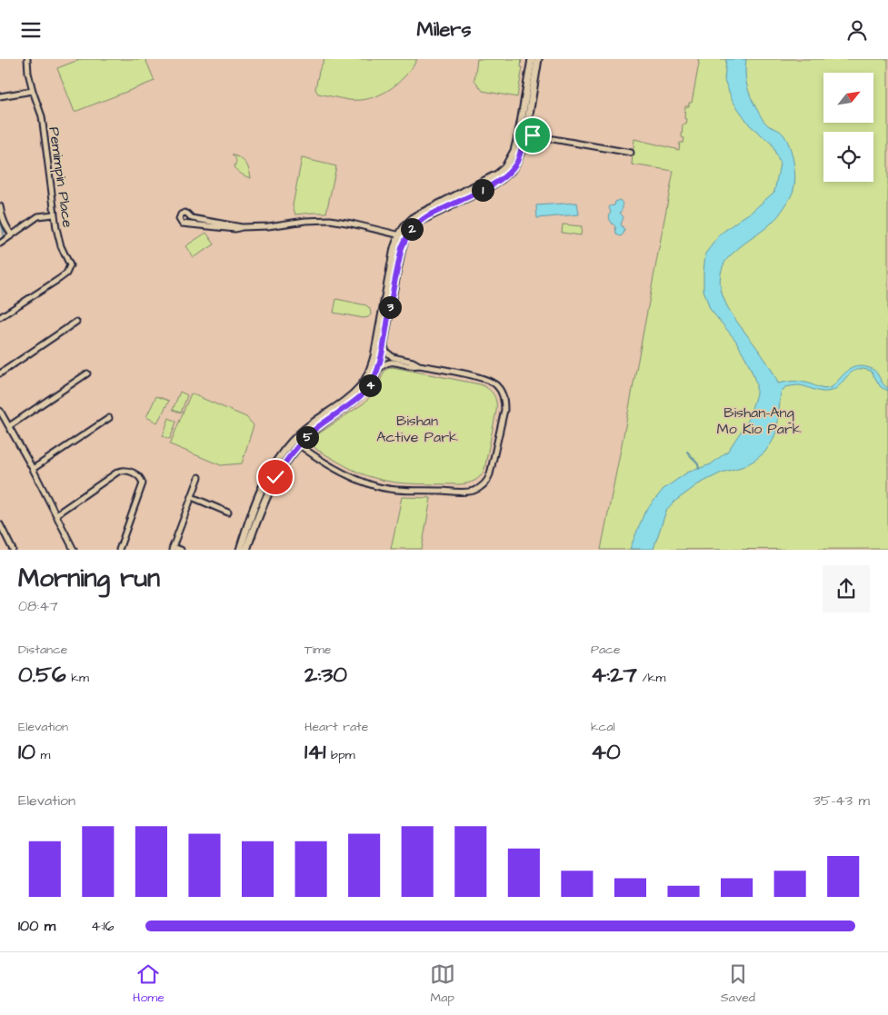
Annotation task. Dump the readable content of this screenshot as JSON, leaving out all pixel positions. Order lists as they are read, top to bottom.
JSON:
{
  "streets": {
    "street": ["Pemimpin Place"]
  },
  "parks": ["Bishan-Ang Mo Kio Park", "Bishan Active Park"],
  "north": "top right",
  "page": {
    "header": "Milers",
    "pins": [
      "1",
      "2",
      "3",
      "4",
      "5"
    ],
    "heading": ["Morning run", "08:47"],
    "stats": [
      ["Distance", "0.56 km"],
      ["Time", "2:30"],
      ["Pace", "4:27 /km"],
      ["Elevation", "10 m"],
      ["Heart rate", "141 bpm"],
      ["kcal", "40"]
    ],
    "chart": ["Elevation", "35–43 m"],
    "list": [
      {
        "name": "100 m",
        "note": "4:16"
      }
    ],
    "tabs": ["Home", "Map", "Saved"]
  }
}
